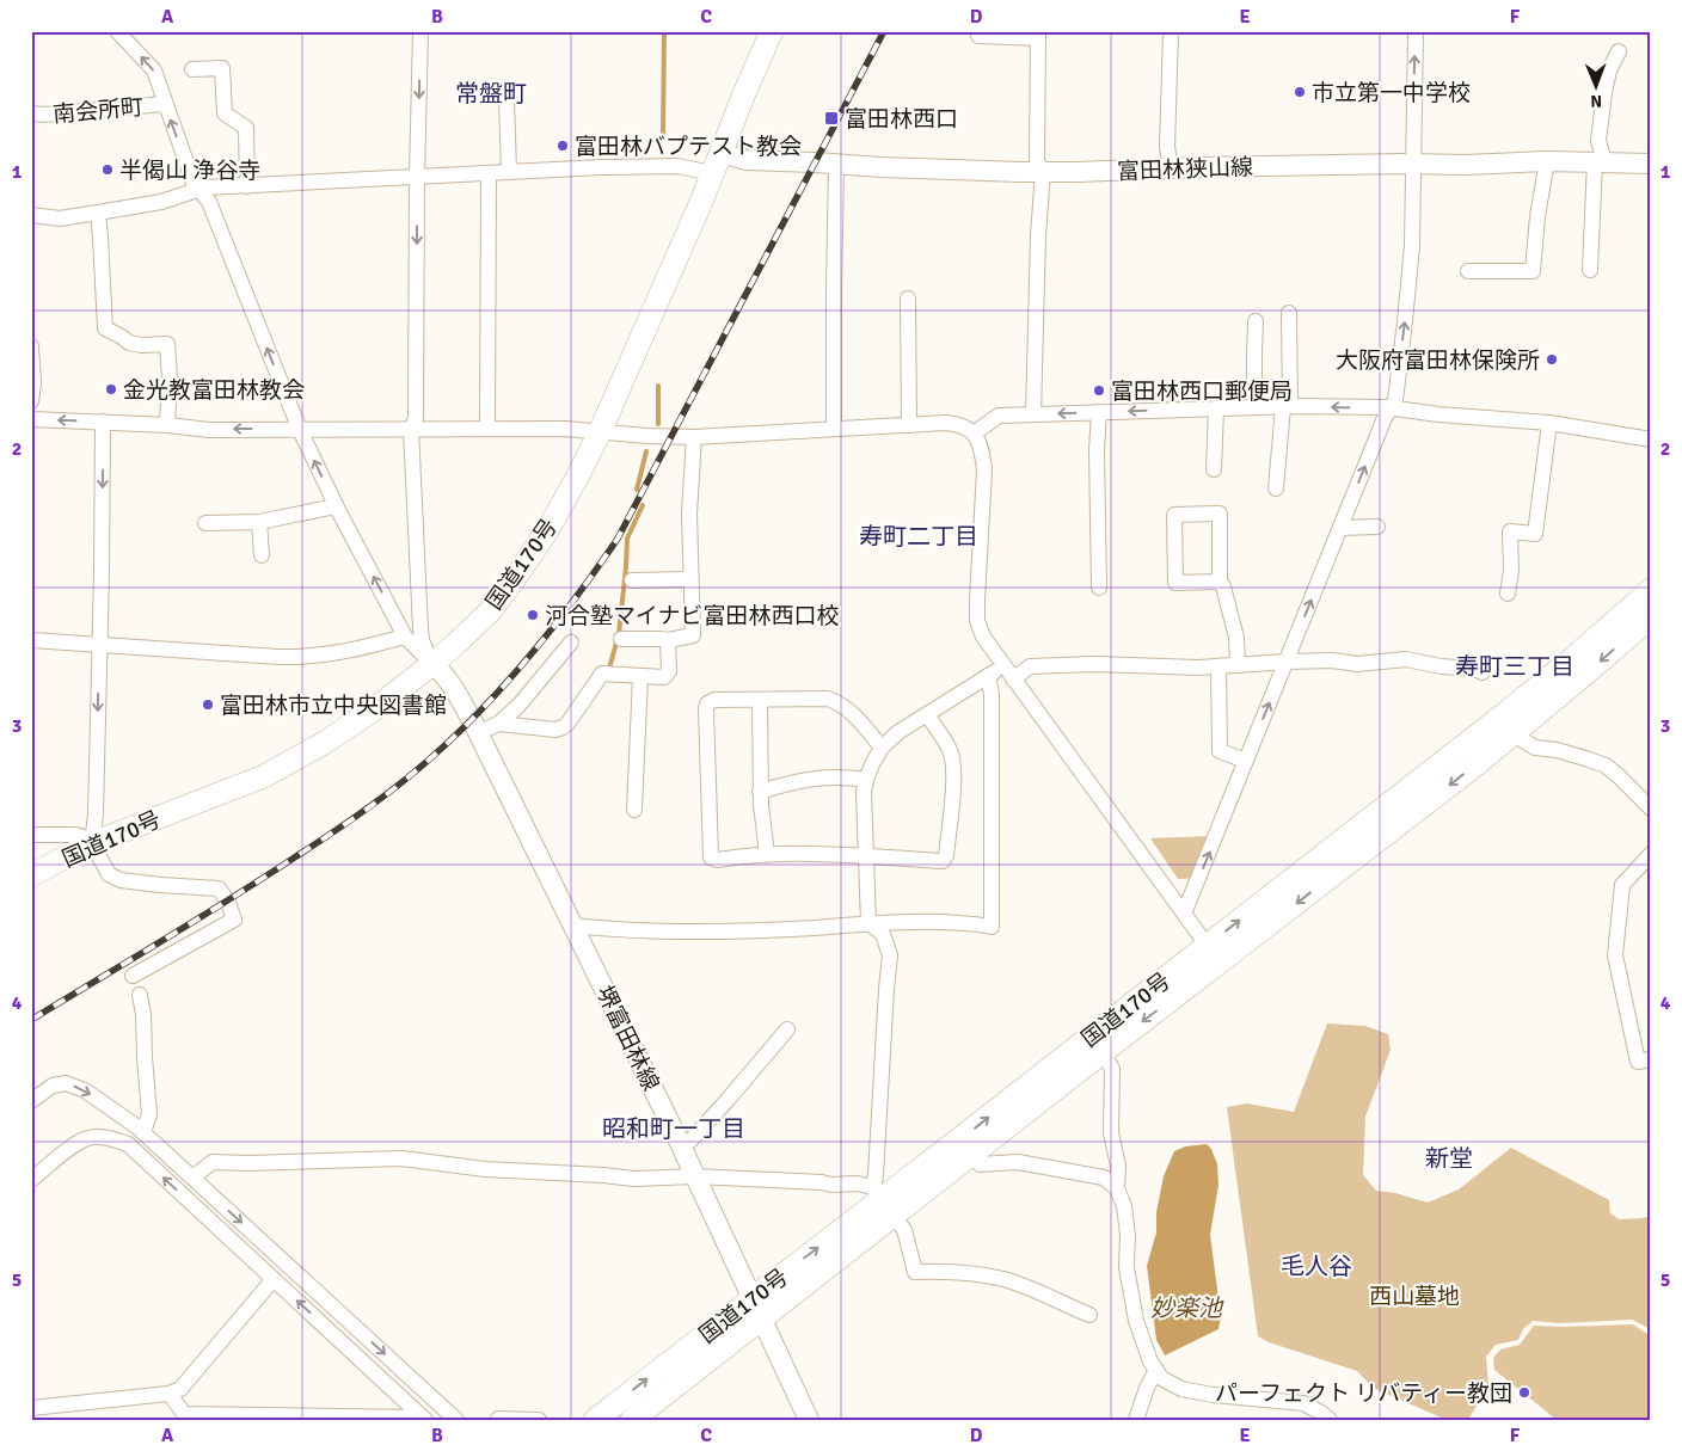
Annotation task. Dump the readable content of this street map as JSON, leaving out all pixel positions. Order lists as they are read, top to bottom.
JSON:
{
  "streets": {
    "highway": ["国道170号"],
    "main road": ["富田林狭山線", "堺富田林線"],
    "street": ["南会所町"]
  },
  "crossings": [
    ["富田林狭山線", "国道170号"],
    ["国道170号", "堺富田林線"]
  ],
  "districts": [
    "常盤町",
    "寿町二丁目",
    "寿町三丁目",
    "昭和町一丁目",
    "新堂",
    "毛人谷"
  ],
  "water": ["妙楽池"],
  "parks": ["西山墓地"],
  "places": {
    "other": [
      "市立第一中学校",
      "富田林バプテスト教会",
      "半偈山 浄谷寺",
      "大阪府富田林保険所",
      "金光教富田林教会",
      "富田林西口郵便局",
      "河合塾マイナビ富田林西口校",
      "富田林市立中央図書館",
      "パーフェクト リバティー教団"
    ],
    "transit": ["富田林西口"]
  },
  "north": "bottom",
  "grid": {
    "columns": [
      "A",
      "B",
      "C",
      "D",
      "E",
      "F"
    ],
    "rows": [
      "1",
      "2",
      "3",
      "4",
      "5"
    ]
  }
}
